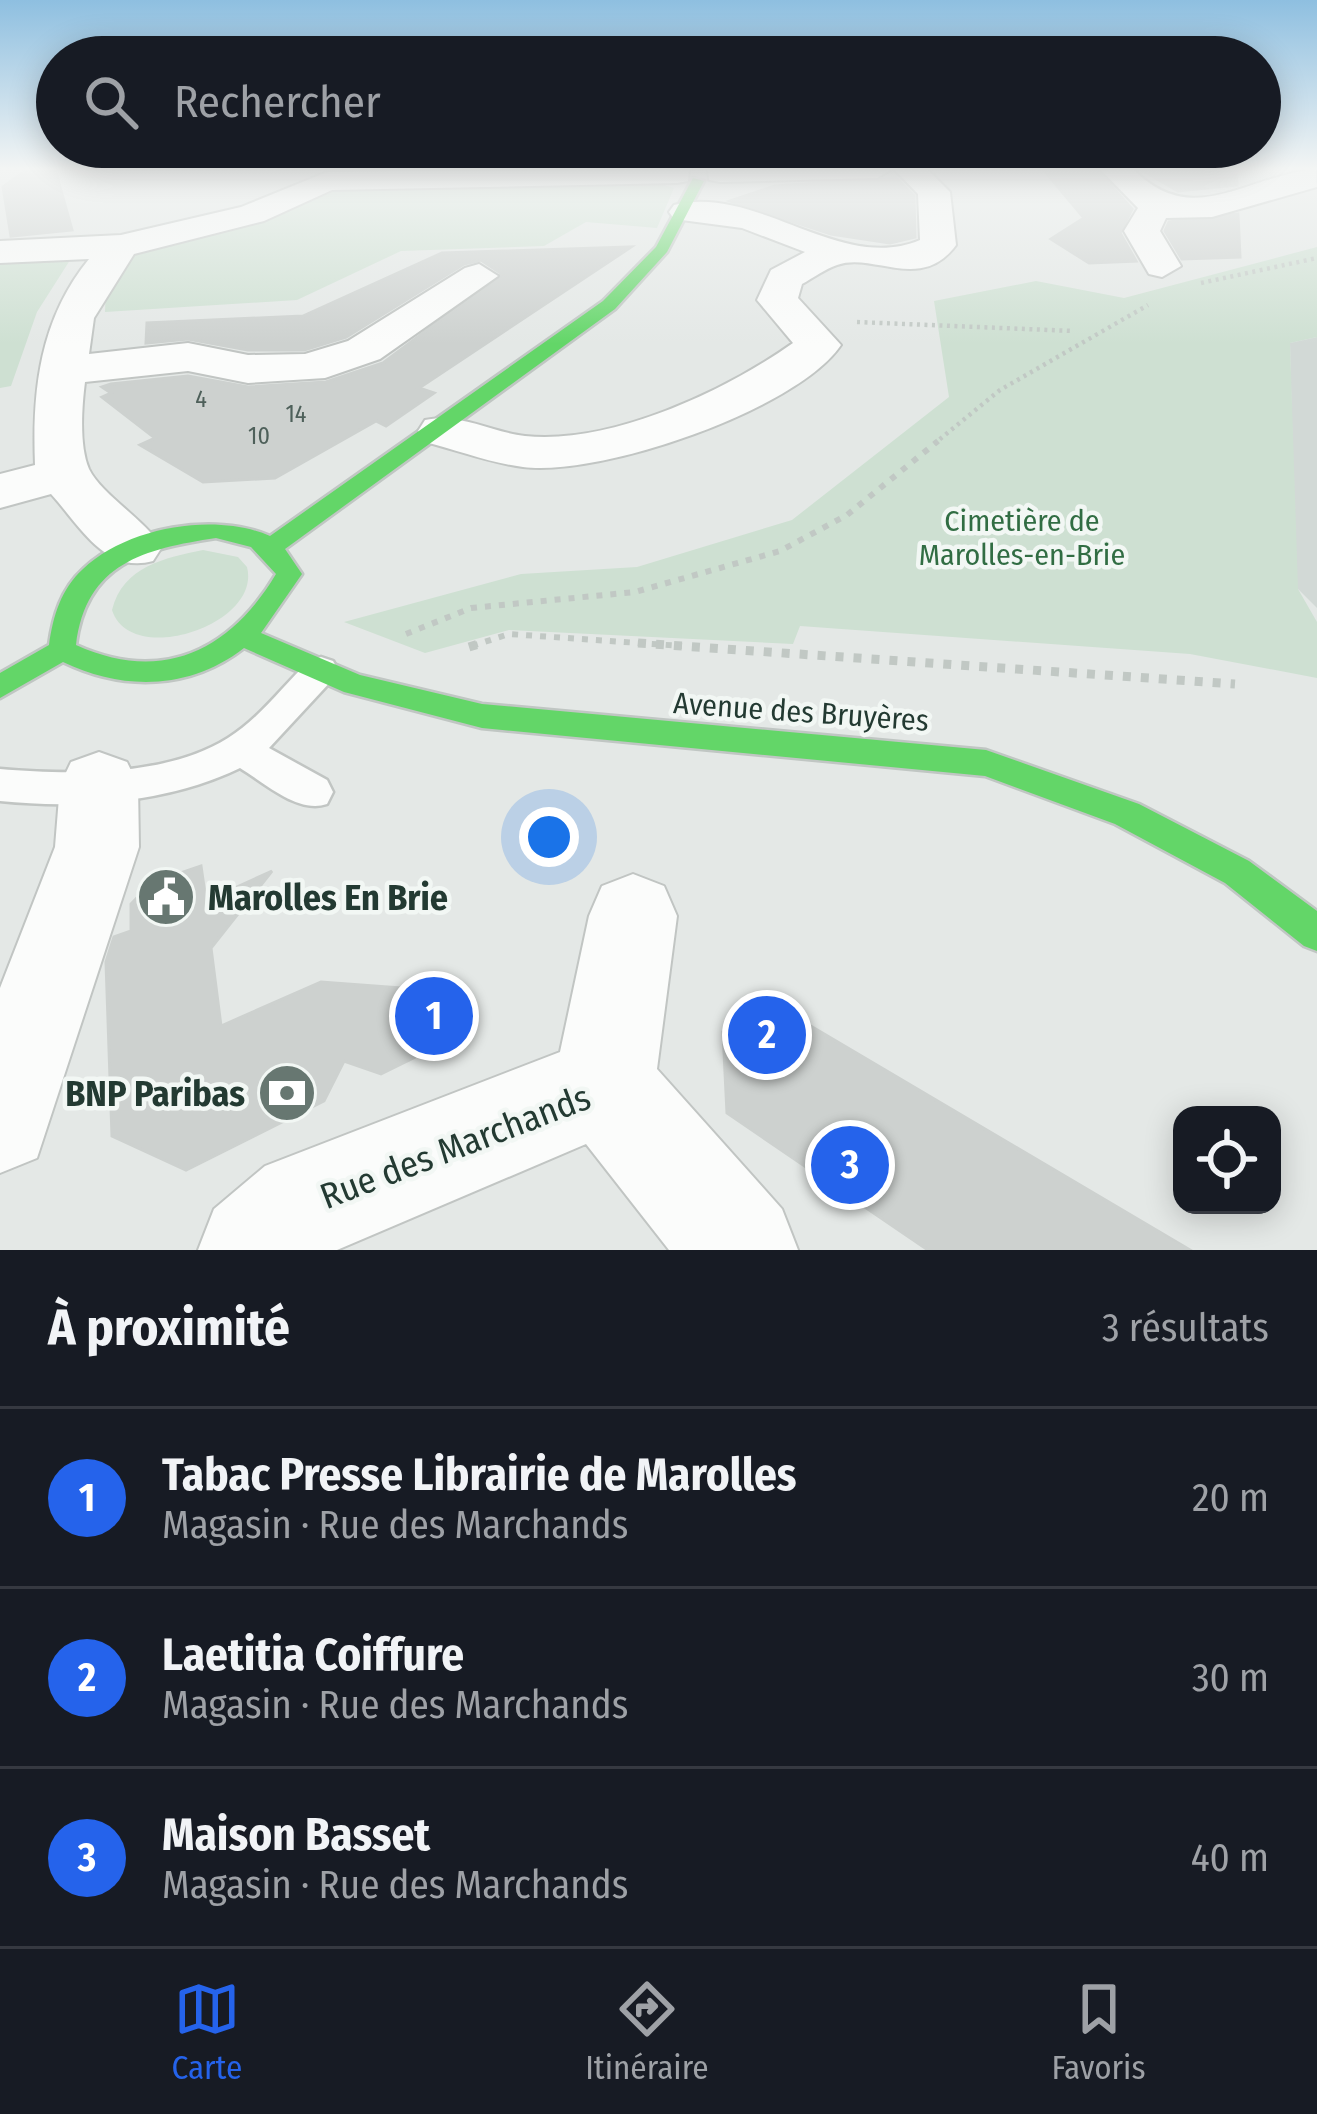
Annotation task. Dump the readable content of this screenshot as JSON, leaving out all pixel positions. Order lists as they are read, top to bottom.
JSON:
{
  "streets": {
    "street": ["Avenue des Bruyères", "Rue des Marchands"]
  },
  "parks": ["Cimetière de Marolles-en-Brie"],
  "places": {
    "public building": ["Marolles En Brie"],
    "bank": ["BNP Paribas"]
  },
  "house_numbers": ["4", "14", "10"],
  "page": {
    "search": "Rechercher",
    "pins": ["1", "2", "3"],
    "heading": ["À proximité", "3 résultats"],
    "list": [
      {
        "mark": "1",
        "name": "Tabac Presse Librairie de Marolles",
        "note": "Magasin · Rue des Marchands",
        "value": "20 m"
      },
      {
        "mark": "2",
        "name": "Laetitia Coiffure",
        "note": "Magasin · Rue des Marchands",
        "value": "30 m"
      },
      {
        "mark": "3",
        "name": "Maison Basset",
        "note": "Magasin · Rue des Marchands",
        "value": "40 m"
      }
    ],
    "nav": ["Carte", "Itinéraire", "Favoris"]
  }
}
